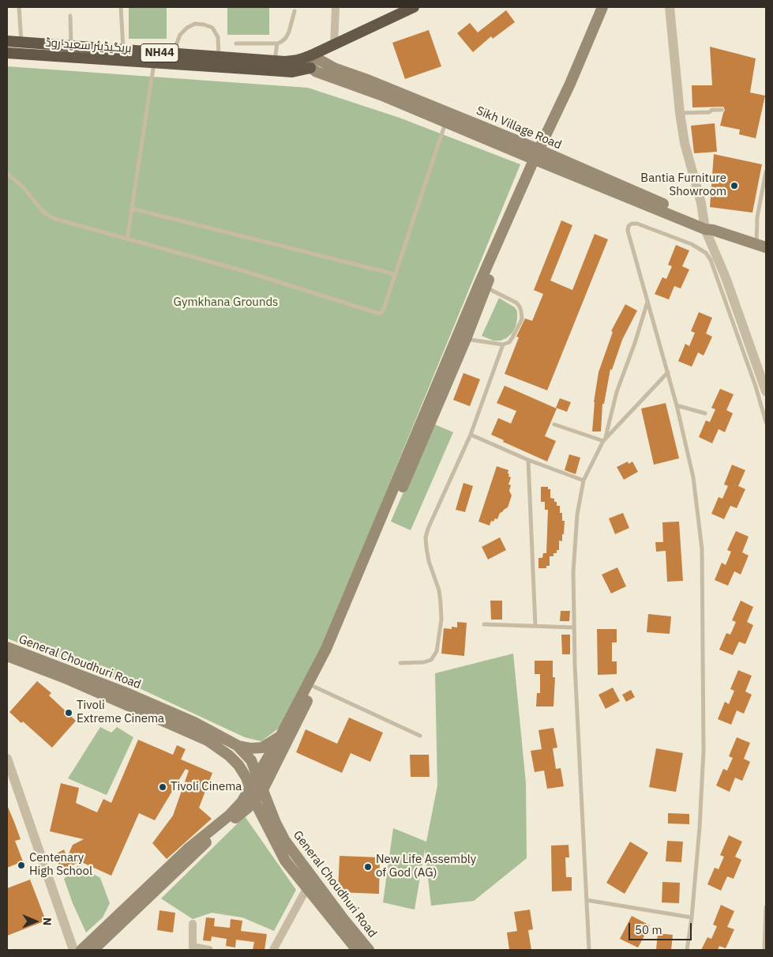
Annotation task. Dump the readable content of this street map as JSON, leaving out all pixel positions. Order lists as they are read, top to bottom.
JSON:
{
  "streets": {
    "highway": ["بریگیڈیئر سعید روڈ", "NH44"],
    "main road": ["Sikh Village Road", "General Choudhuri Road"]
  },
  "crossings": [
    ["NH44", "Sikh Village Road"]
  ],
  "parks": ["Gymkhana Grounds"],
  "places": [
    "Bantia Furniture Showroom",
    "Tivoli Extreme Cinema",
    "Tivoli Cinema",
    "Centenary High School",
    "New Life Assembly of God (AG)"
  ],
  "scale_bar": "50 m",
  "north": "right"
}
